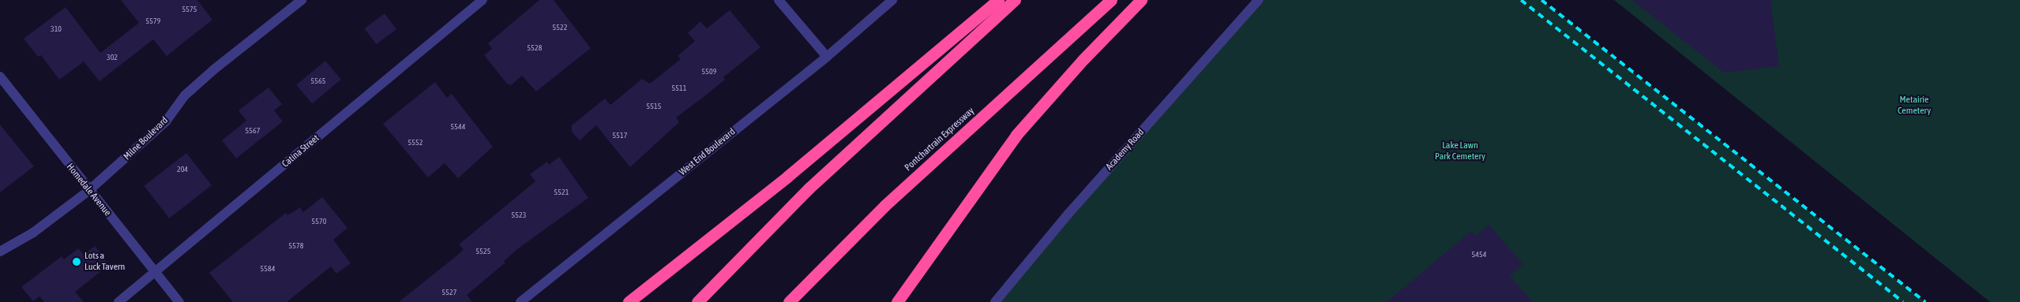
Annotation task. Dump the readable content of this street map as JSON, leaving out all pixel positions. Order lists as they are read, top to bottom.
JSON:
{
  "streets": {
    "highway": ["Pontchartrain Expressway"],
    "street": [
      "Milne Boulevard",
      "Academy Road",
      "Catina Street",
      "West End Boulevard",
      "Homedale Avenue"
    ]
  },
  "crossings": [
    ["Milne Boulevard", "Homedale Avenue"],
    ["Catina Street", "Homedale Avenue"]
  ],
  "parks": ["Metairie Cemetery", "Lake Lawn Park Cemetery"],
  "places": ["Lots a Luck Tavern"],
  "house_numbers": [
    "5575",
    "5579",
    "5522",
    "310",
    "5528",
    "302",
    "5509",
    "5565",
    "5511",
    "5515",
    "5544",
    "5567",
    "5517",
    "5552",
    "204",
    "5521",
    "5523",
    "5570",
    "5578",
    "5525",
    "5454",
    "5584",
    "5527"
  ]
}
